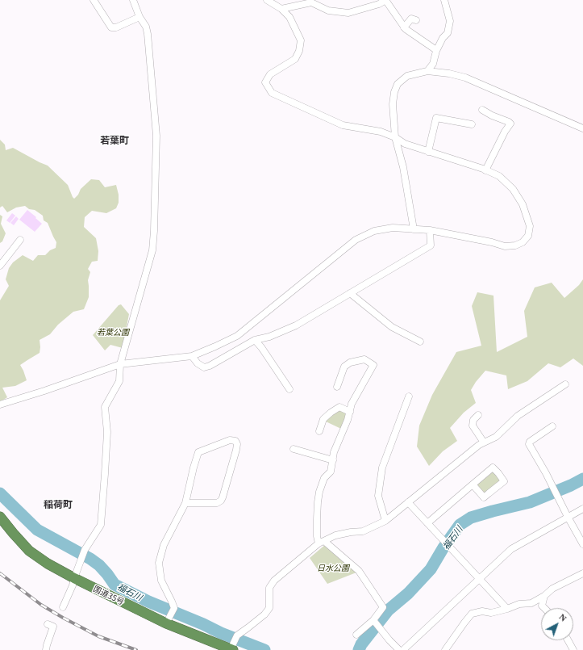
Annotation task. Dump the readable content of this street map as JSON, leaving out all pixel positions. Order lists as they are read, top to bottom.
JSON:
{
  "streets": {
    "highway": ["国道35号"]
  },
  "districts": ["若葉町", "稲荷町"],
  "water": ["福石川"],
  "parks": ["若葉公園", "日水公園"],
  "north": "top right"
}
